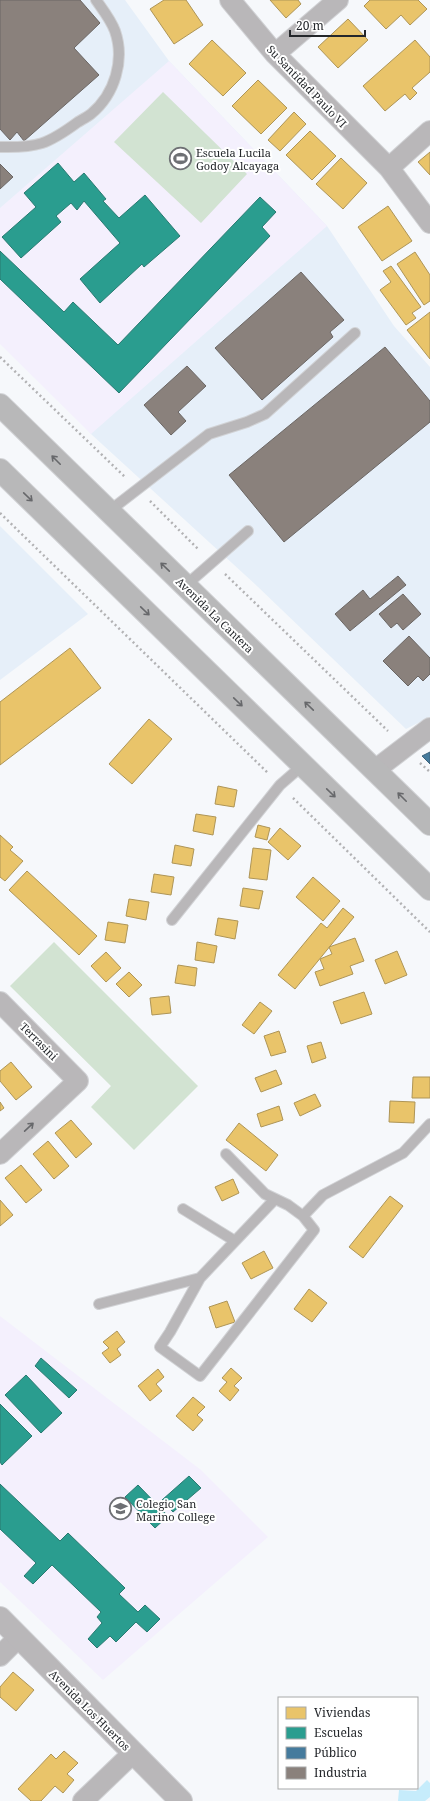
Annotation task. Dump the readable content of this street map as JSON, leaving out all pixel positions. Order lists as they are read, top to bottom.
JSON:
{
  "streets": {
    "highway": ["Avenida La Cantera"],
    "street": ["Su Santidad Paulo VI", "Terrasini", "Avenida Los Huertos"]
  },
  "places": {
    "sports": ["Escuela Lucila Godoy Alcayaga"],
    "school or university": ["Colegio San Marino College"]
  },
  "legend": [
    "Viviendas",
    "Escuelas",
    "Público",
    "Industria"
  ],
  "scale_bar": "20 m"
}
